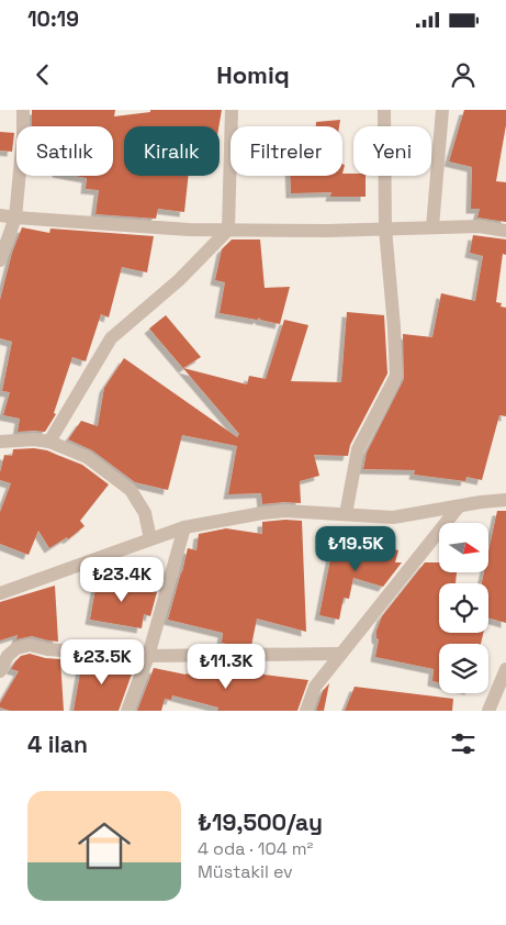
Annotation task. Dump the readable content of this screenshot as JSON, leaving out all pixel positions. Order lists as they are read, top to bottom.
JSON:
{
  "north": "right",
  "page": {
    "status": "10:19",
    "header": "Homiq",
    "chip": [
      "Satılık",
      "Kiralık",
      "Filtreler",
      "Yeni"
    ],
    "price": [
      "₺19.5K",
      "₺23.4K",
      "₺23.5K",
      "₺11.3K"
    ],
    "heading": "4 ilan",
    "list": [
      {
        "name": "₺19,500/ay",
        "note": "4 oda · 104 m² · Müstakil ev"
      }
    ]
  }
}
